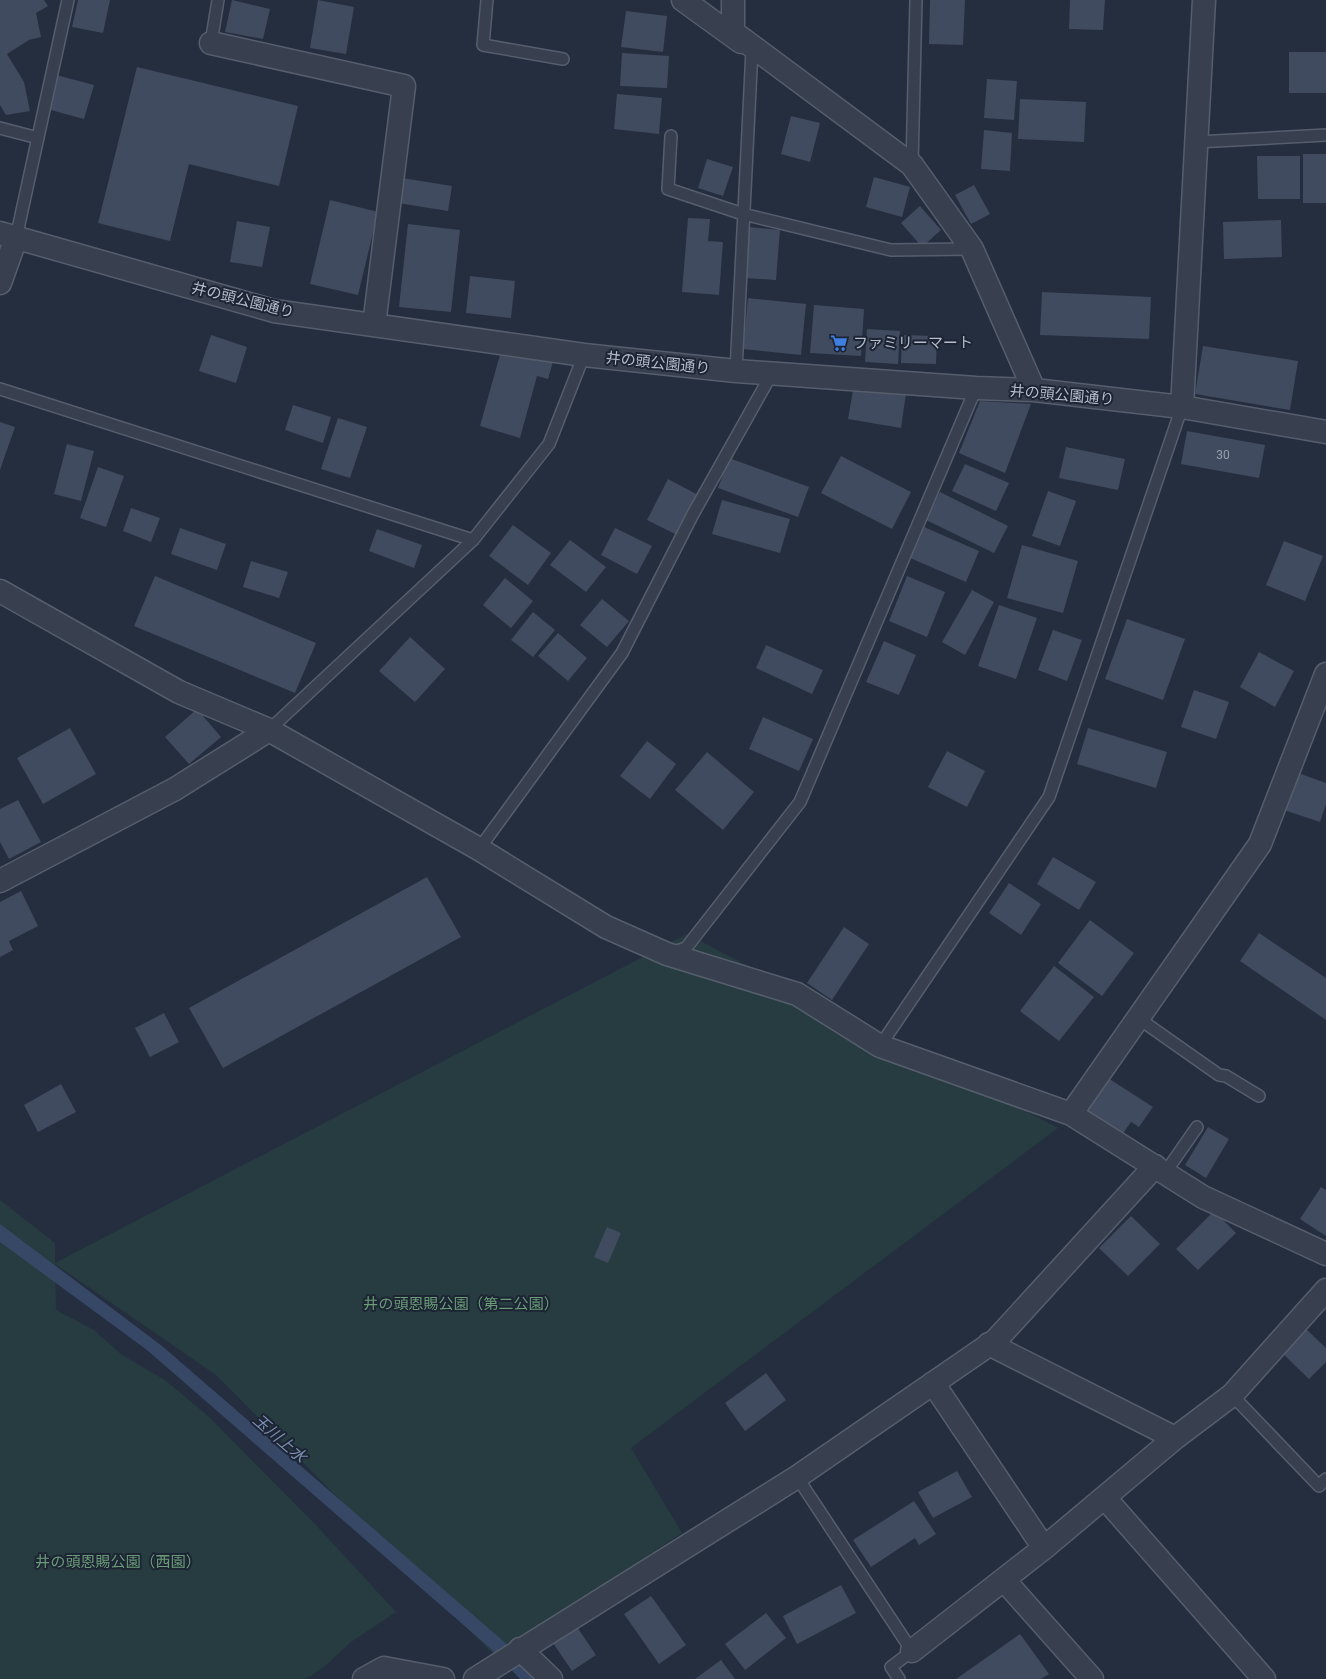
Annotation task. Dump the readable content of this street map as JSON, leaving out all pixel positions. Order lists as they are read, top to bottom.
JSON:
{
  "streets": {
    "street": ["井の頭公園通り"]
  },
  "water": ["玉川上水"],
  "parks": ["井の頭恩賜公園（第二公園）", "井の頭恩賜公園（西園）"],
  "places": {
    "supermarket": ["ファミリーマート"]
  },
  "house_numbers": ["30"]
}
